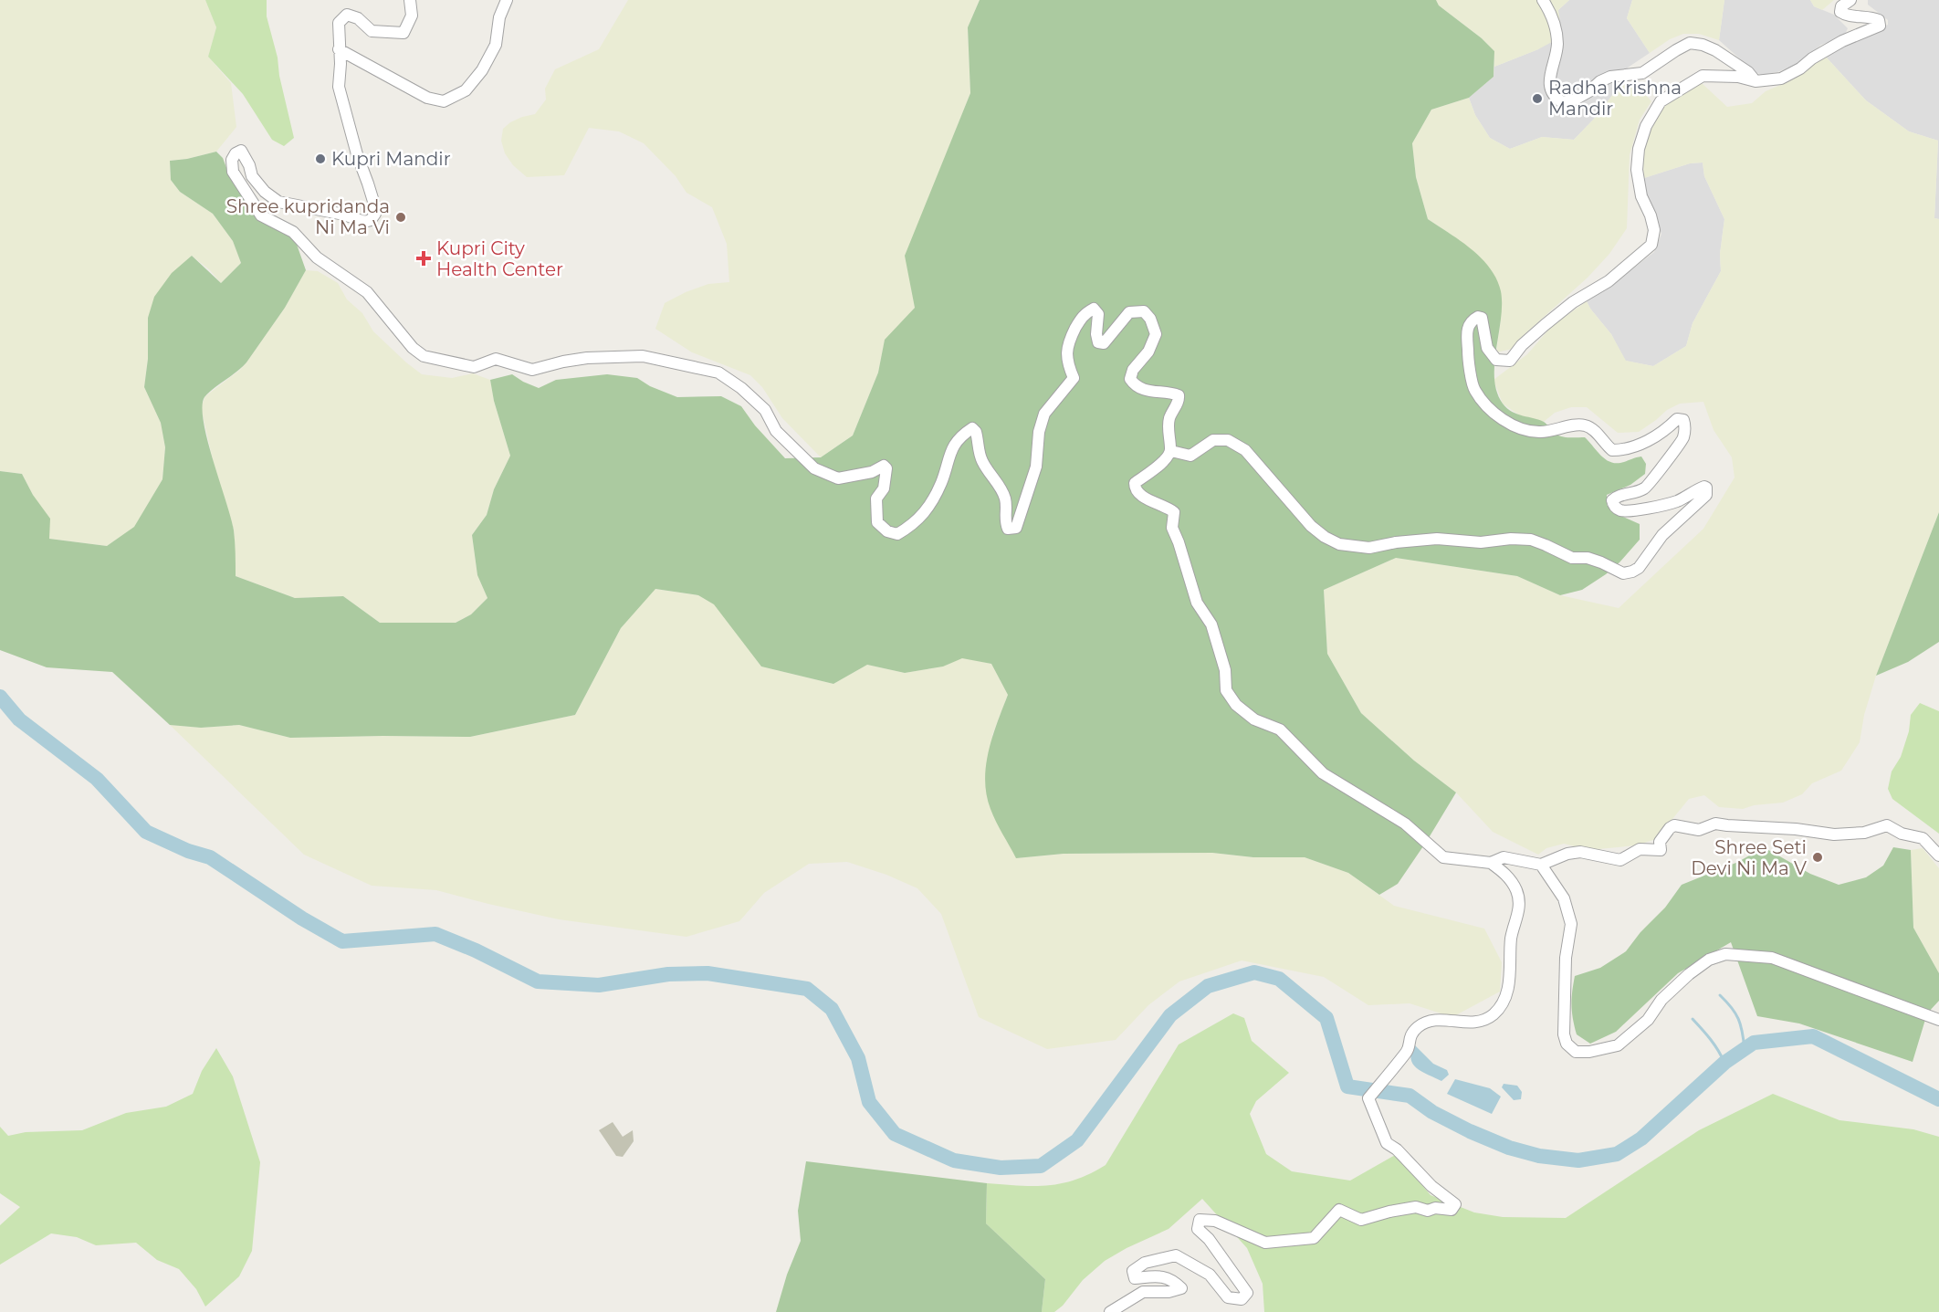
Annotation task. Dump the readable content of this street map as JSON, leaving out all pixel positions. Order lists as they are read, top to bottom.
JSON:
{
  "places": {
    "other": [
      "Radha Krishna Mandir",
      "Kupri Mandir",
      "Shree kupridanda Ni Ma Vi",
      "Shree Seti Devi Ni Ma V"
    ],
    "health": ["Kupri City Health Center"]
  }
}
